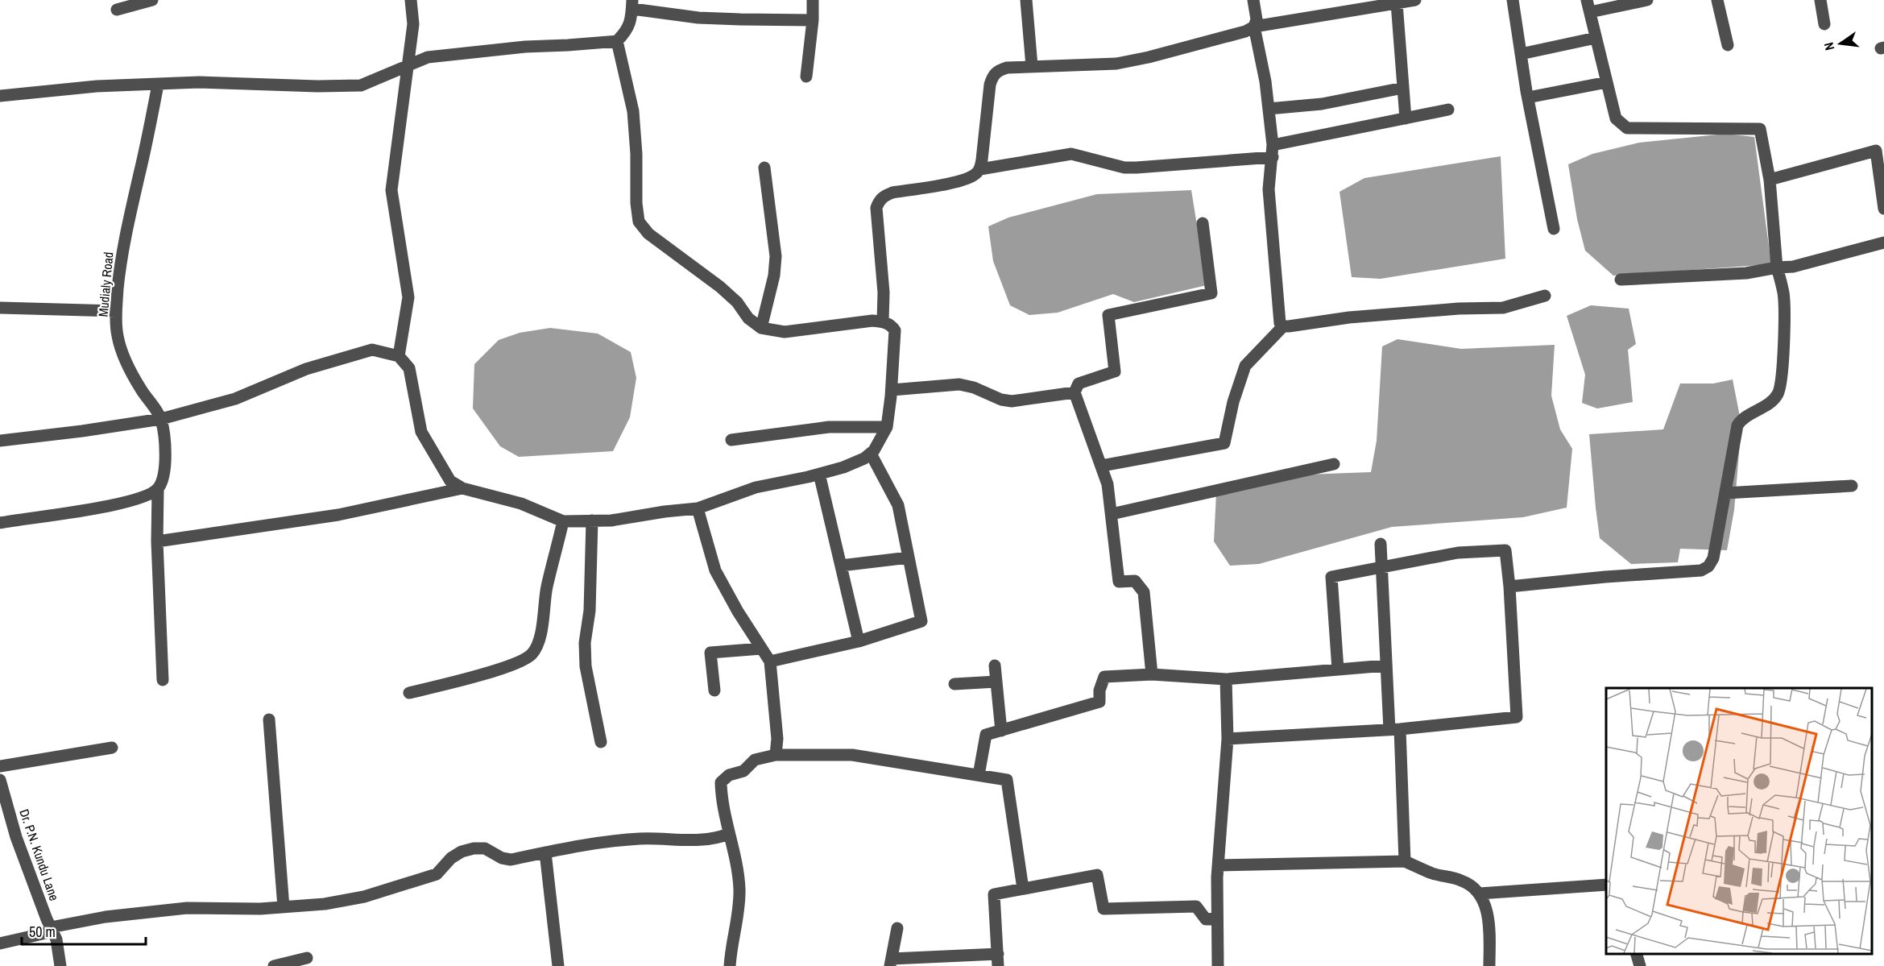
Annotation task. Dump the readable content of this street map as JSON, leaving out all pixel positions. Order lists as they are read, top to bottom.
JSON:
{
  "streets": {
    "street": ["Mudialy Road", "Dr. P.N. Kundu Lane"]
  },
  "scale_bar": "50 m",
  "north": "left"
}
